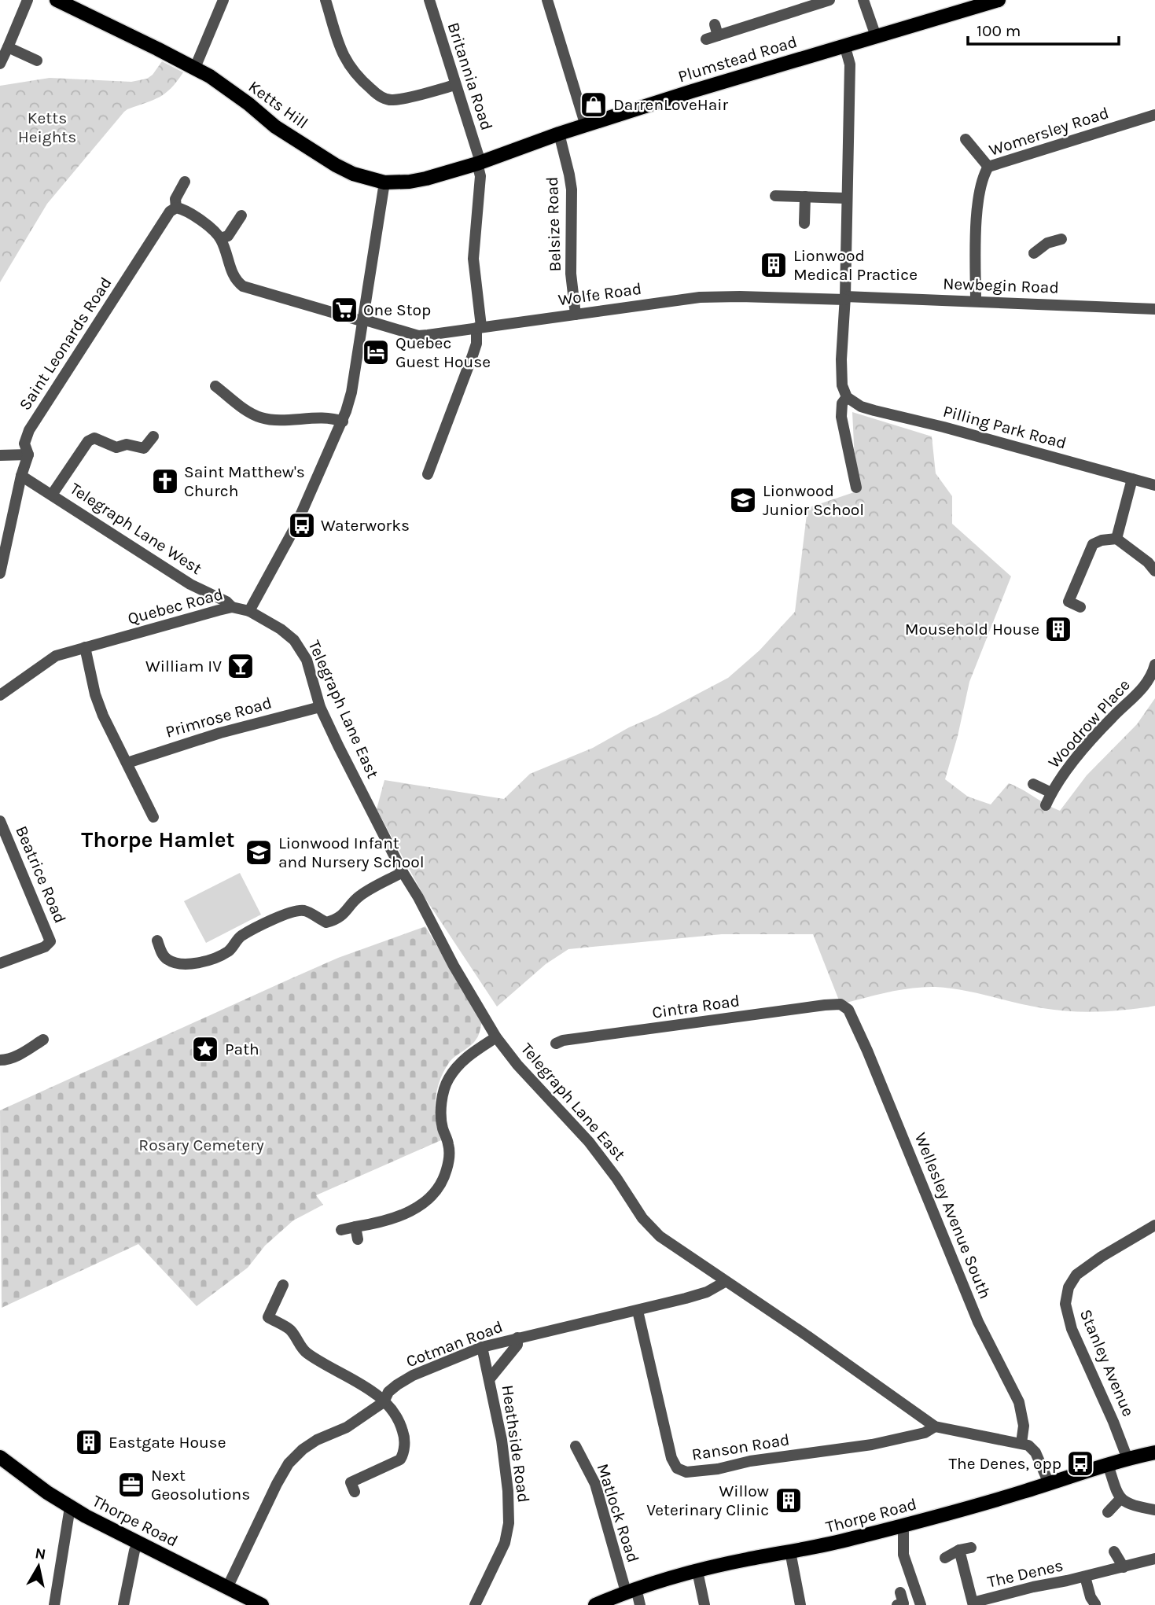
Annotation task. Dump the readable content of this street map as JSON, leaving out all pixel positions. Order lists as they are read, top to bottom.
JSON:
{
  "streets": {
    "main road": ["Plumstead Road", "Ketts Hill", "Thorpe Road"],
    "street": [
      "Britannia Road",
      "Womersley Road",
      "Belsize Road",
      "Newbegin Road",
      "Wolfe Road",
      "Saint Leonards Road",
      "Pilling Park Road",
      "Telegraph Lane West",
      "Quebec Road",
      "Telegraph Lane East",
      "Primrose Road",
      "Woodrow Place",
      "Beatrice Road",
      "Cintra Road",
      "Wellesley Avenue South",
      "Cotman Road",
      "Stanley Avenue",
      "Heathside Road",
      "Ranson Road",
      "Matlock Road",
      "The Denes"
    ]
  },
  "crossings": [
    ["Plumstead Road", "Britannia Road"],
    ["Plumstead Road", "Ketts Hill"],
    ["Plumstead Road", "Belsize Road"],
    ["Britannia Road", "Ketts Hill"],
    ["Britannia Road", "Wolfe Road"],
    ["Womersley Road", "Newbegin Road"],
    ["Belsize Road", "Wolfe Road"],
    ["Newbegin Road", "Wolfe Road"],
    ["Saint Leonards Road", "Telegraph Lane West"],
    ["Telegraph Lane West", "Quebec Road"],
    ["Quebec Road", "Telegraph Lane East"],
    ["Telegraph Lane East", "Primrose Road"],
    ["Telegraph Lane East", "Wellesley Avenue South"],
    ["Telegraph Lane East", "Cotman Road"],
    ["Telegraph Lane East", "Ranson Road"],
    ["Cintra Road", "Wellesley Avenue South"],
    ["Cotman Road", "Heathside Road"],
    ["Cotman Road", "Ranson Road"],
    ["Cotman Road", "Thorpe Road"],
    ["Stanley Avenue", "Thorpe Road"],
    ["Matlock Road", "Thorpe Road"]
  ],
  "districts": ["Thorpe Hamlet"],
  "parks": ["Ketts Heights", "Rosary Cemetery"],
  "places": {
    "shop": ["DarrenLoveHair"],
    "building": [
      "Lionwood Medical Practice",
      "Mousehold House",
      "Eastgate House",
      "Willow Veterinary Clinic"
    ],
    "supermarket": ["One Stop"],
    "hotel": ["Quebec Guest House"],
    "church": ["Saint Matthew's Church"],
    "school or university": ["Lionwood Junior School", "Lionwood Infant and Nursery School"],
    "bus stop": ["Waterworks", "The Denes, opp"],
    "bar": ["William IV"],
    "place": ["Path"],
    "office": ["Next Geosolutions"]
  },
  "scale_bar": "100 m",
  "north": "top"
}
